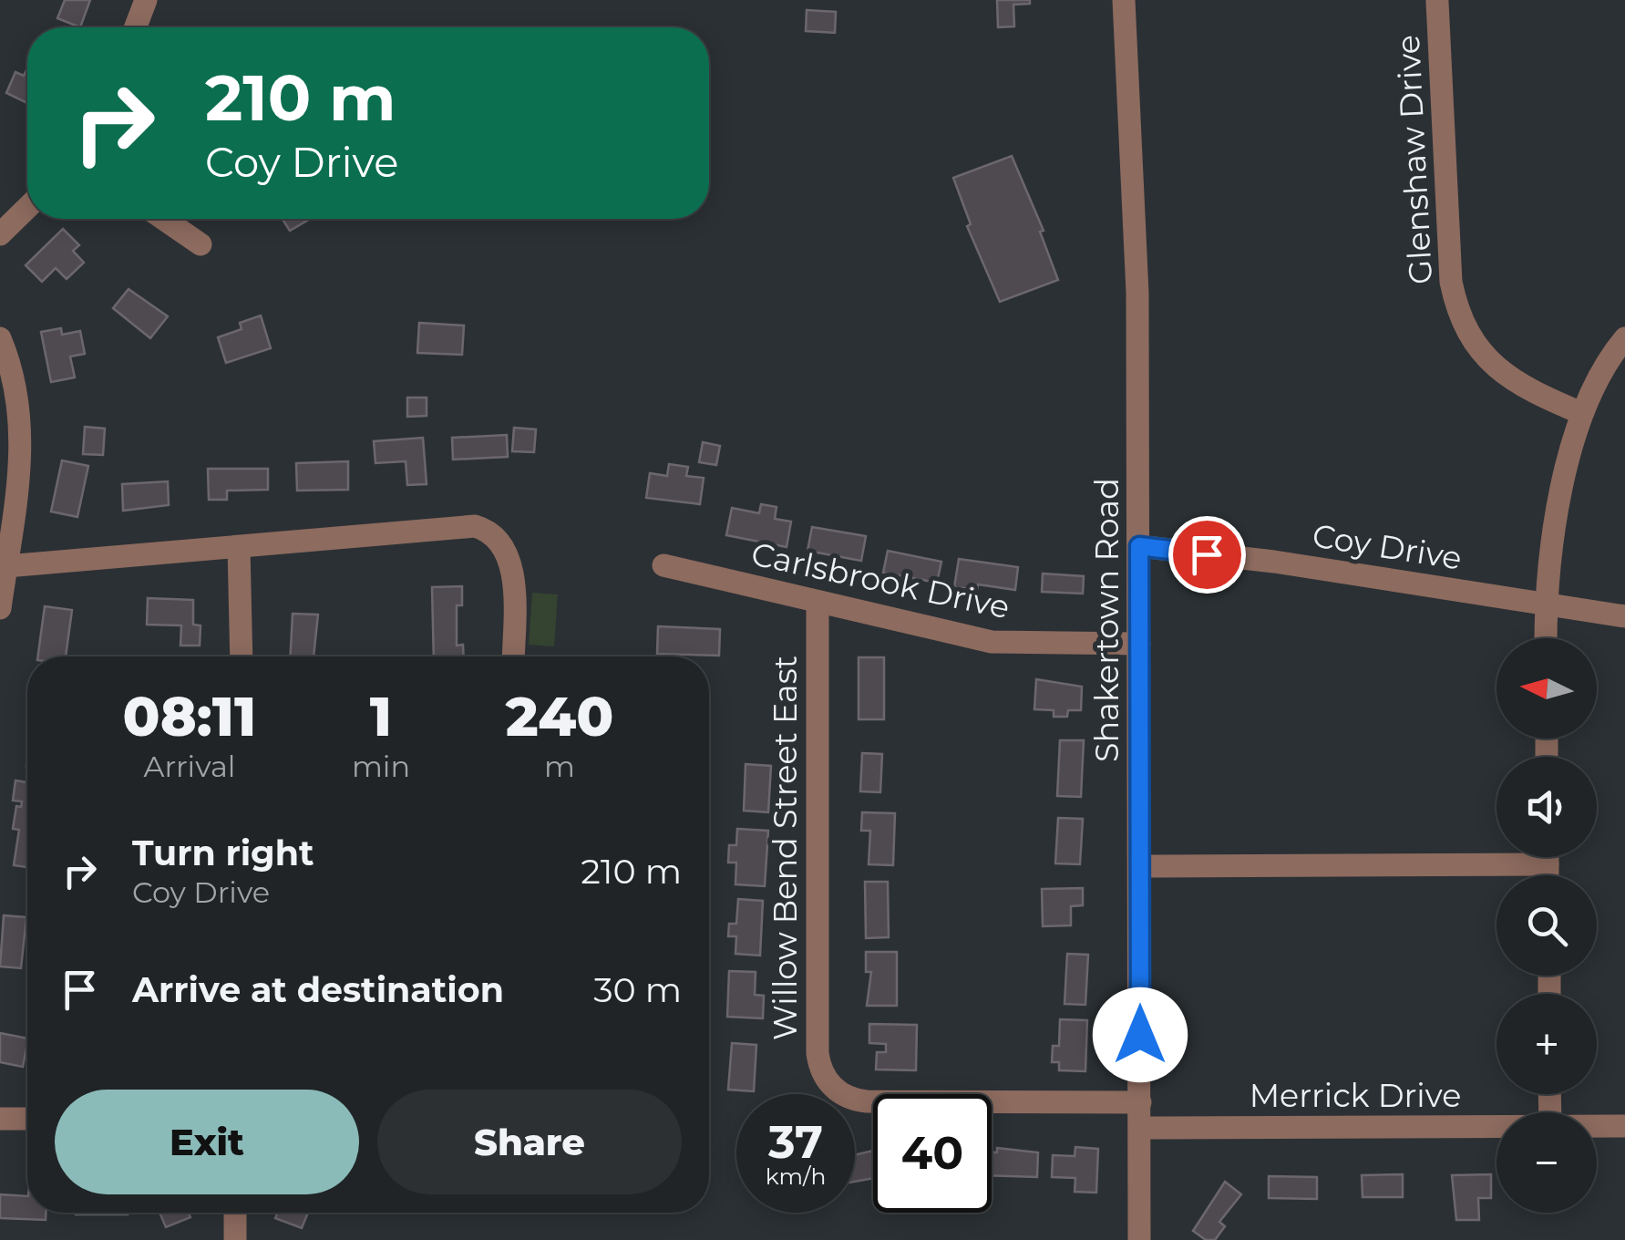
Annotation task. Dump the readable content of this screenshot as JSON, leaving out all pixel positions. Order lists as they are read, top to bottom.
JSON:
{
  "streets": {
    "street": [
      "Glenshaw Drive",
      "Coy Drive",
      "Carlsbrook Drive",
      "Shakertown Road",
      "Willow Bend Street East",
      "Merrick Drive"
    ]
  },
  "crossings": [
    ["Coy Drive", "Shakertown Road"],
    ["Carlsbrook Drive", "Shakertown Road"],
    ["Carlsbrook Drive", "Willow Bend Street East"],
    ["Shakertown Road", "Willow Bend Street East"],
    ["Shakertown Road", "Merrick Drive"]
  ],
  "north": "left",
  "page": {
    "turn": ["210 m", "Coy Drive"],
    "map_buttons": ["+", "−"],
    "eta": [
      "08:11",
      "Arrival",
      "1",
      "min",
      "240",
      "m"
    ],
    "list": [
      {
        "name": "Turn right",
        "note": "Coy Drive",
        "value": "210 m"
      },
      {
        "name": "Arrive at destination",
        "value": "30 m"
      }
    ],
    "buttons": ["Exit", "Share"],
    "speed": "37 km/h",
    "limit": "40"
  }
}
